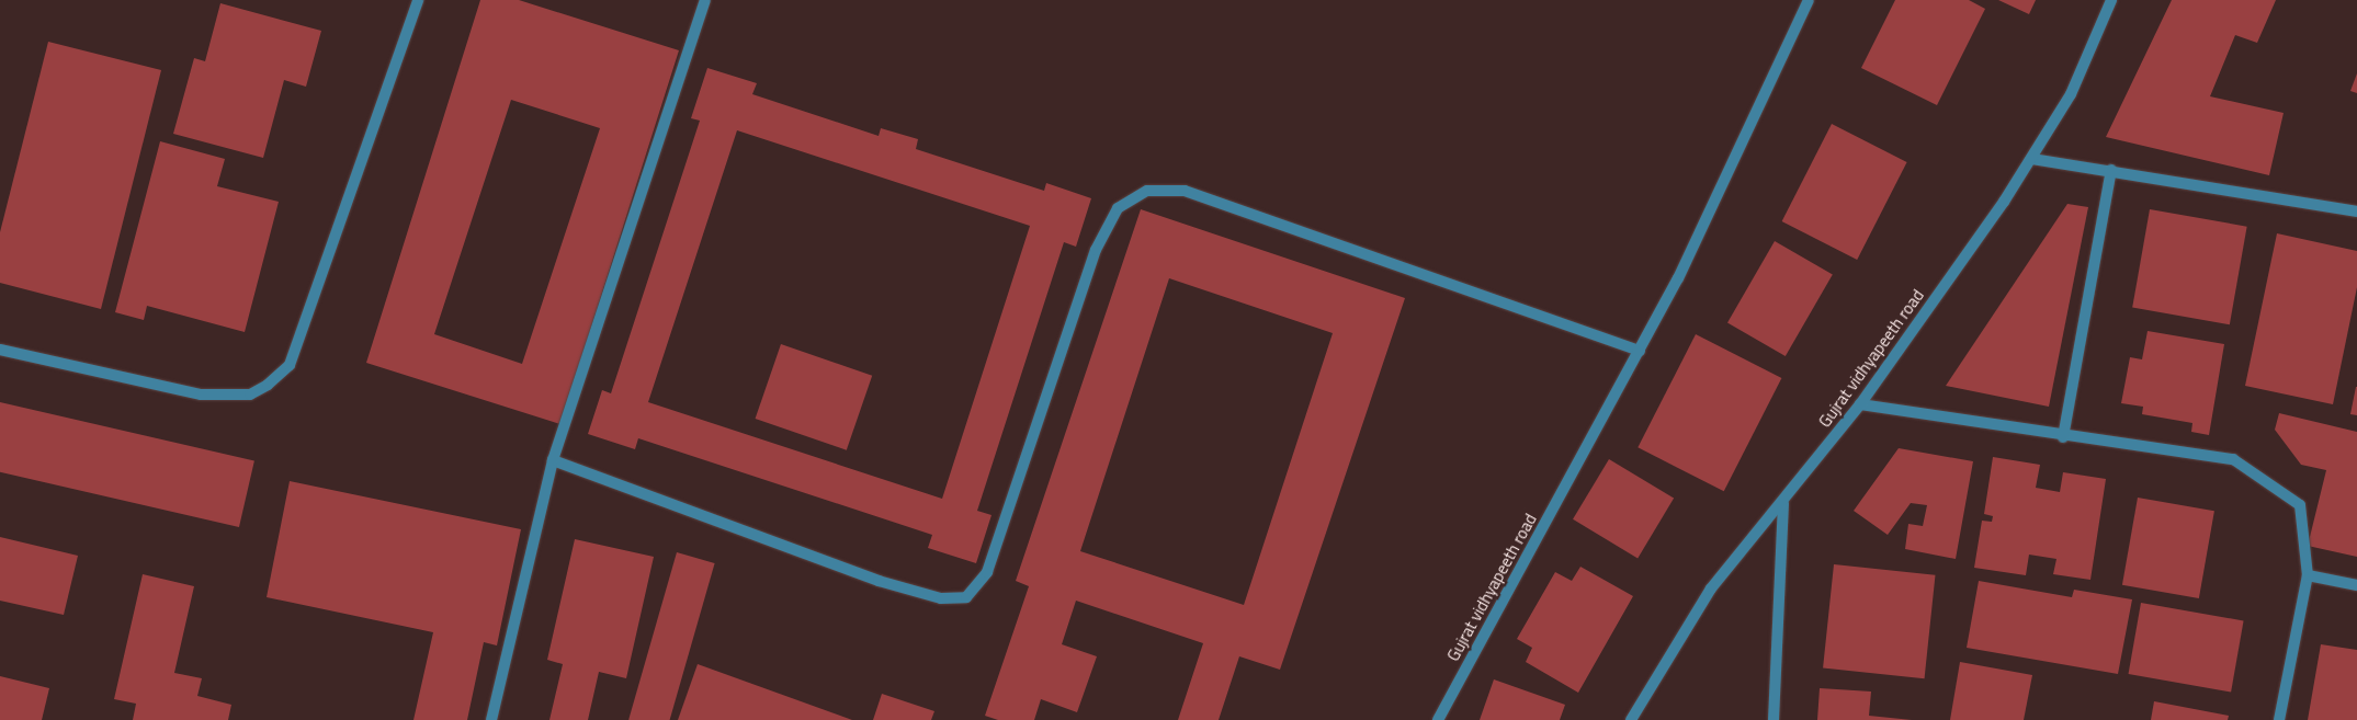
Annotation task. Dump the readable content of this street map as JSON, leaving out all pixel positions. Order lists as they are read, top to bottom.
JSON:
{
  "streets": {
    "street": ["Gujrat vidhyapeeth road"]
  }
}
